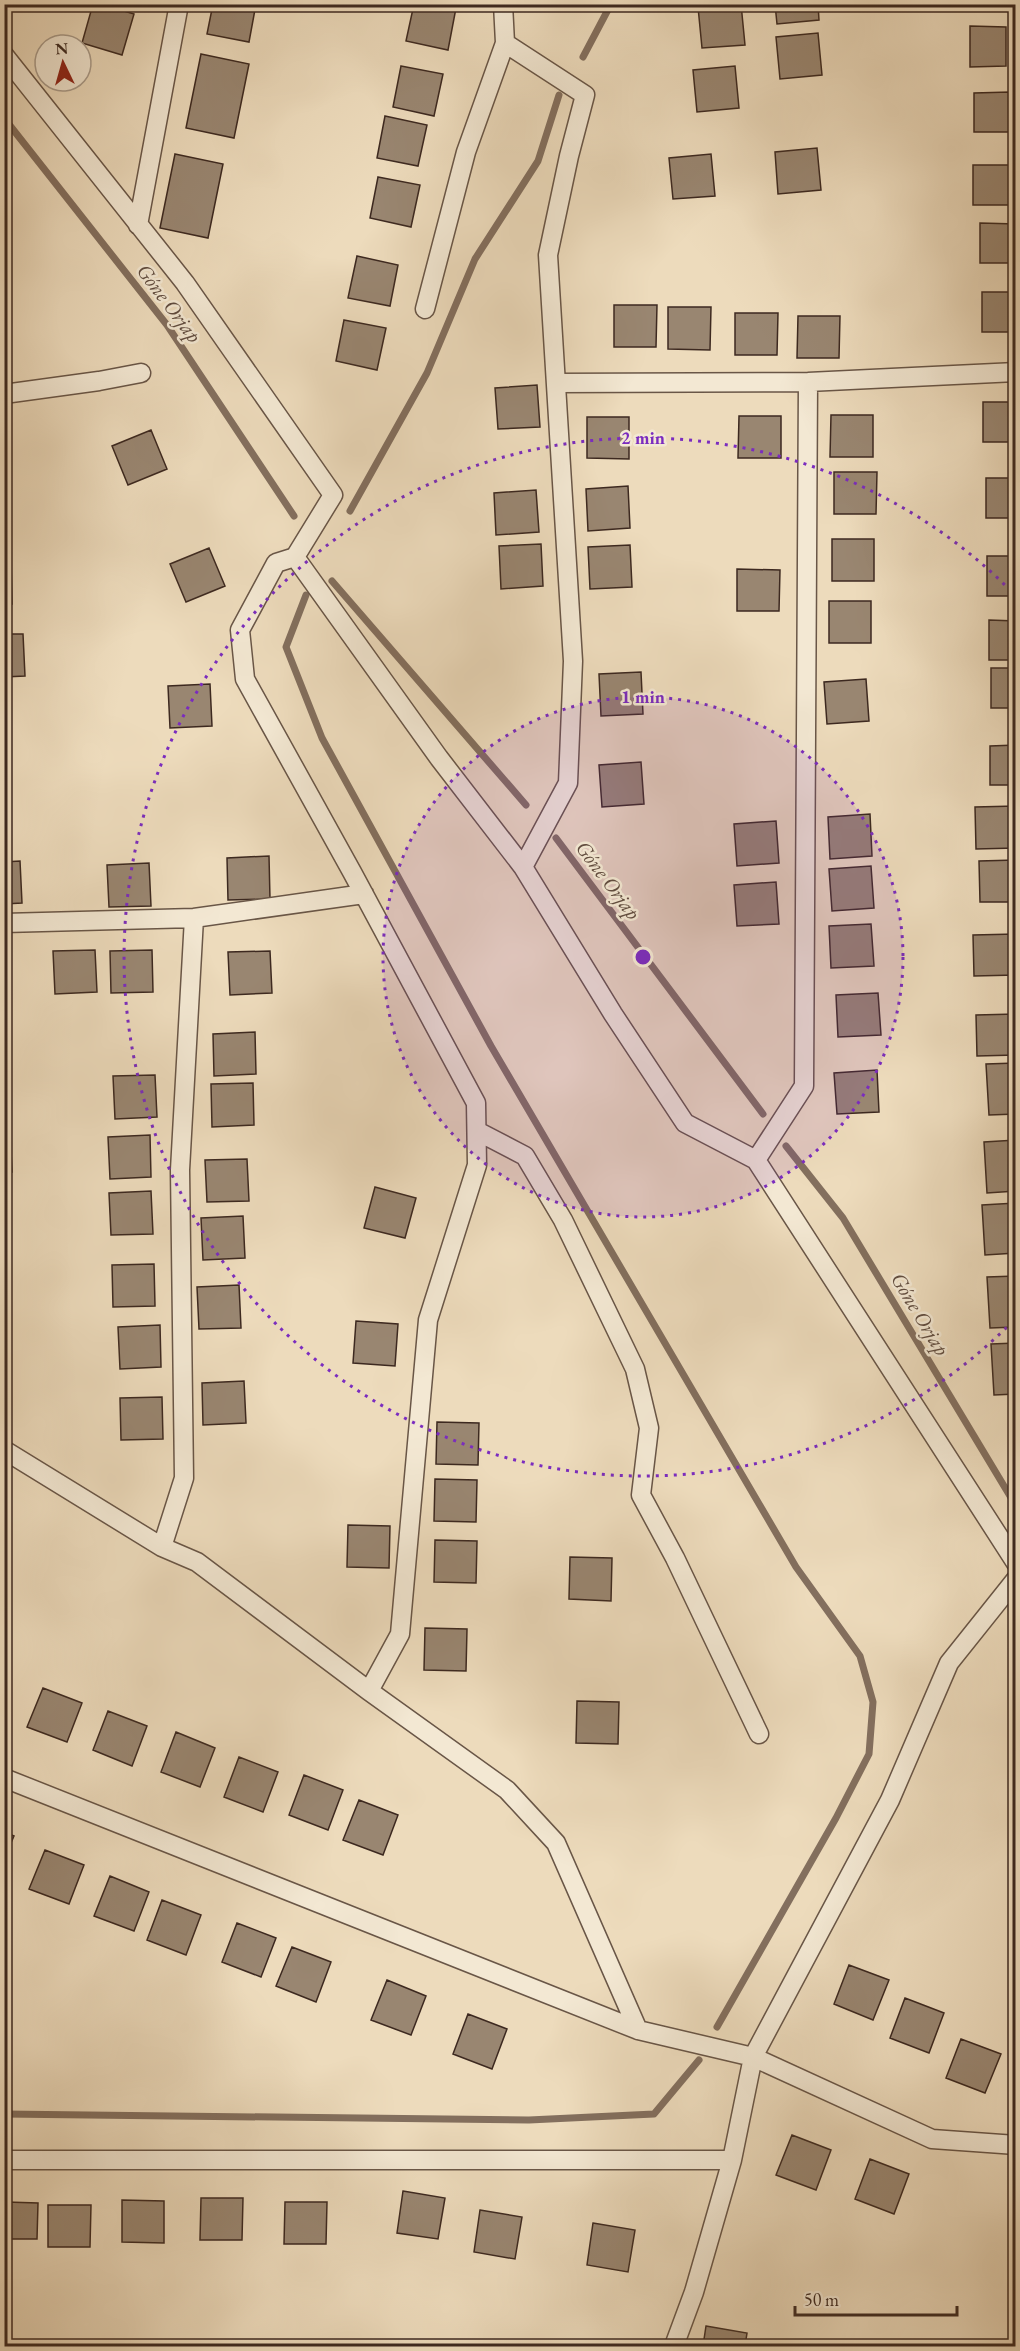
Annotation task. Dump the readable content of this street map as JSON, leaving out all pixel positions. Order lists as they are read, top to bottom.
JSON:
{
  "water": ["Góne Orjap"],
  "scale_bar": "50 m",
  "north": "top",
  "rings": ["2 min", "1 min"]
}
